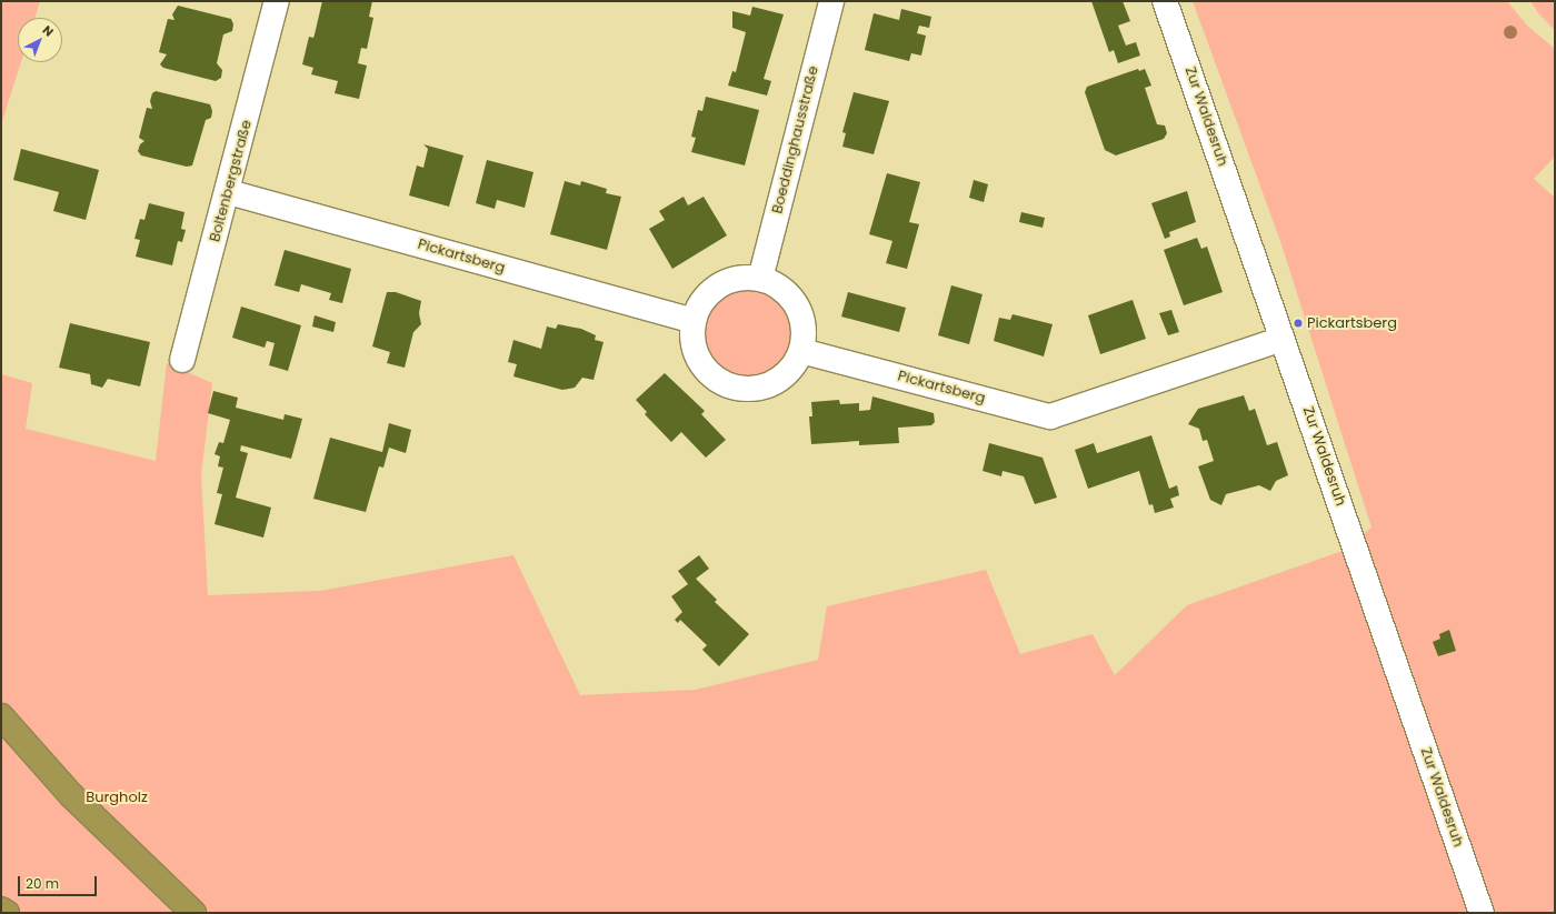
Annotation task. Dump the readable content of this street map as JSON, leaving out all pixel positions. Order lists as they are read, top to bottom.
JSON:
{
  "streets": {
    "street": [
      "Zur Waldesruh",
      "Boeddinghausstraße",
      "Boltenbergstraße",
      "Pickartsberg"
    ]
  },
  "crossings": [
    ["Zur Waldesruh", "Pickartsberg"],
    ["Boeddinghausstraße", "Pickartsberg"],
    ["Boltenbergstraße", "Pickartsberg"]
  ],
  "parks": ["Burgholz"],
  "places": ["Pickartsberg"],
  "scale_bar": "20 m",
  "north": "top right"
}
